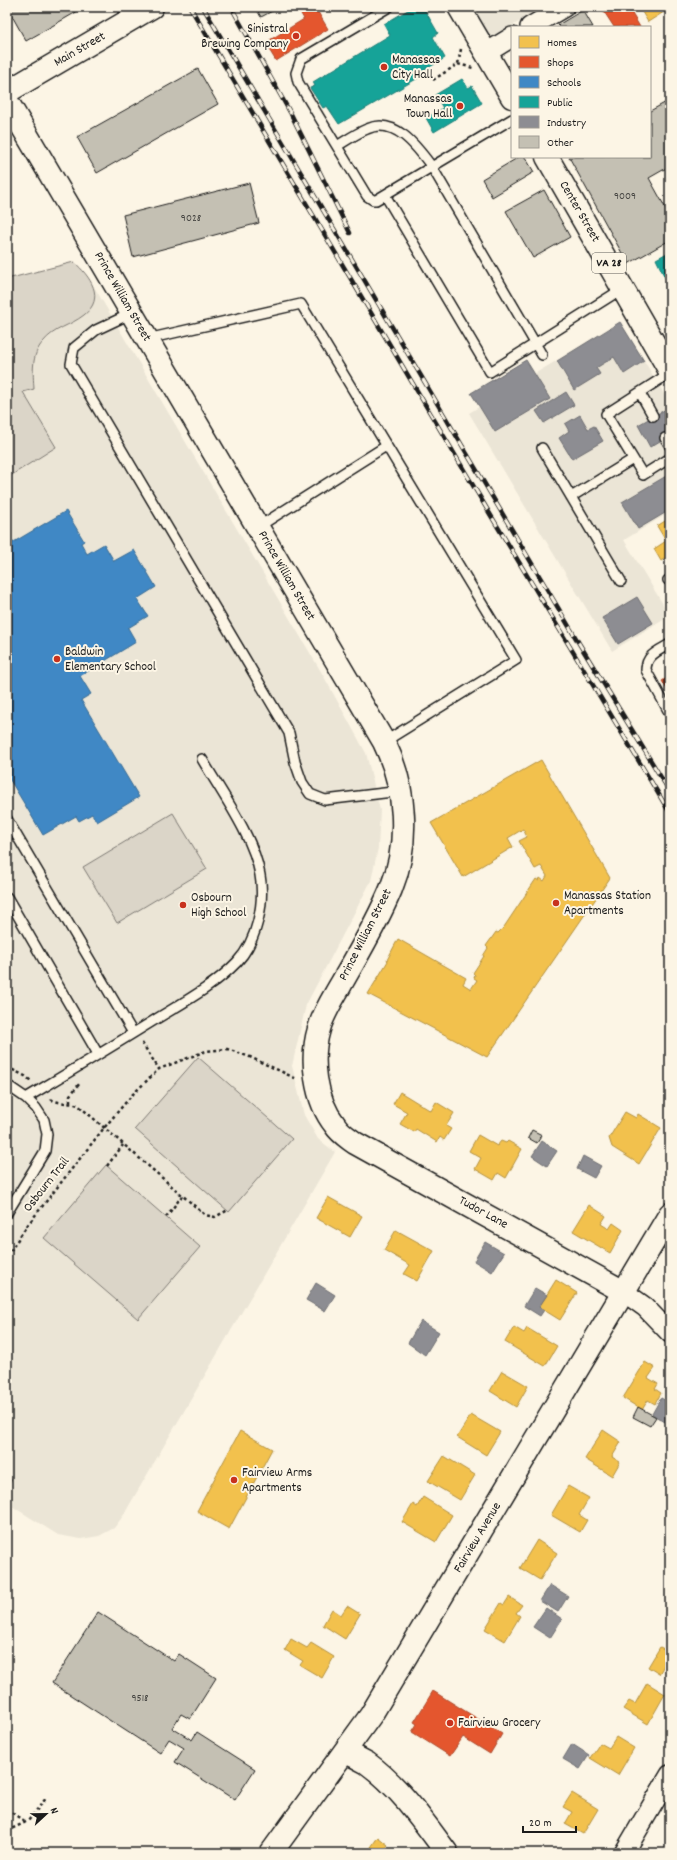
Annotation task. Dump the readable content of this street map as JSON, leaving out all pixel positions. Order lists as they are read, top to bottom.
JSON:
{
  "streets": {
    "main road": [
      "Main Street",
      "Center Street",
      "VA 28",
      "Prince William Street",
      "Tudor Lane",
      "Fairview Avenue"
    ],
    "path": ["Osbourn Trail"]
  },
  "crossings": [
    ["Prince William Street", "Tudor Lane"],
    ["Tudor Lane", "Fairview Avenue"]
  ],
  "places": [
    "Sinistral Brewing Company",
    "Manassas City Hall",
    "Manassas Town Hall",
    "Baldwin Elementary School",
    "Manassas Station Apartments",
    "Osbourn High School",
    "Fairview Arms Apartments",
    "Fairview Grocery"
  ],
  "house_numbers": ["9009", "9028", "9518"],
  "legend": [
    "Homes",
    "Shops",
    "Schools",
    "Public",
    "Industry",
    "Other"
  ],
  "scale_bar": "20 m",
  "north": "right"
}
